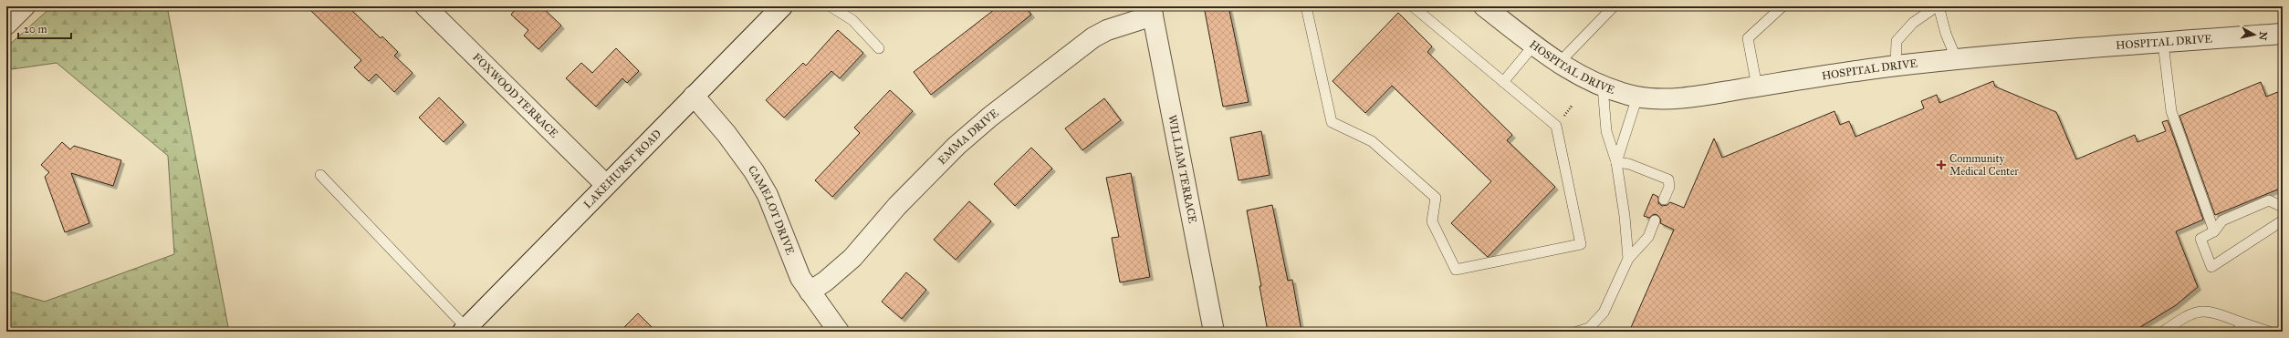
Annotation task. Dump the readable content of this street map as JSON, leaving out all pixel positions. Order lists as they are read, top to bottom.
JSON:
{
  "streets": {
    "street": [
      "HOSPITAL DRIVE",
      "FOXWOOD TERRACE",
      "EMMA DRIVE",
      "LAKEHURST ROAD",
      "WILLIAM TERRACE",
      "CAMELOT DRIVE"
    ]
  },
  "crossings": [
    ["FOXWOOD TERRACE", "LAKEHURST ROAD"],
    ["EMMA DRIVE", "WILLIAM TERRACE"],
    ["EMMA DRIVE", "CAMELOT DRIVE"],
    ["LAKEHURST ROAD", "CAMELOT DRIVE"]
  ],
  "places": {
    "health": ["Community Medical Center"]
  },
  "scale_bar": "20 m",
  "north": "right"
}
